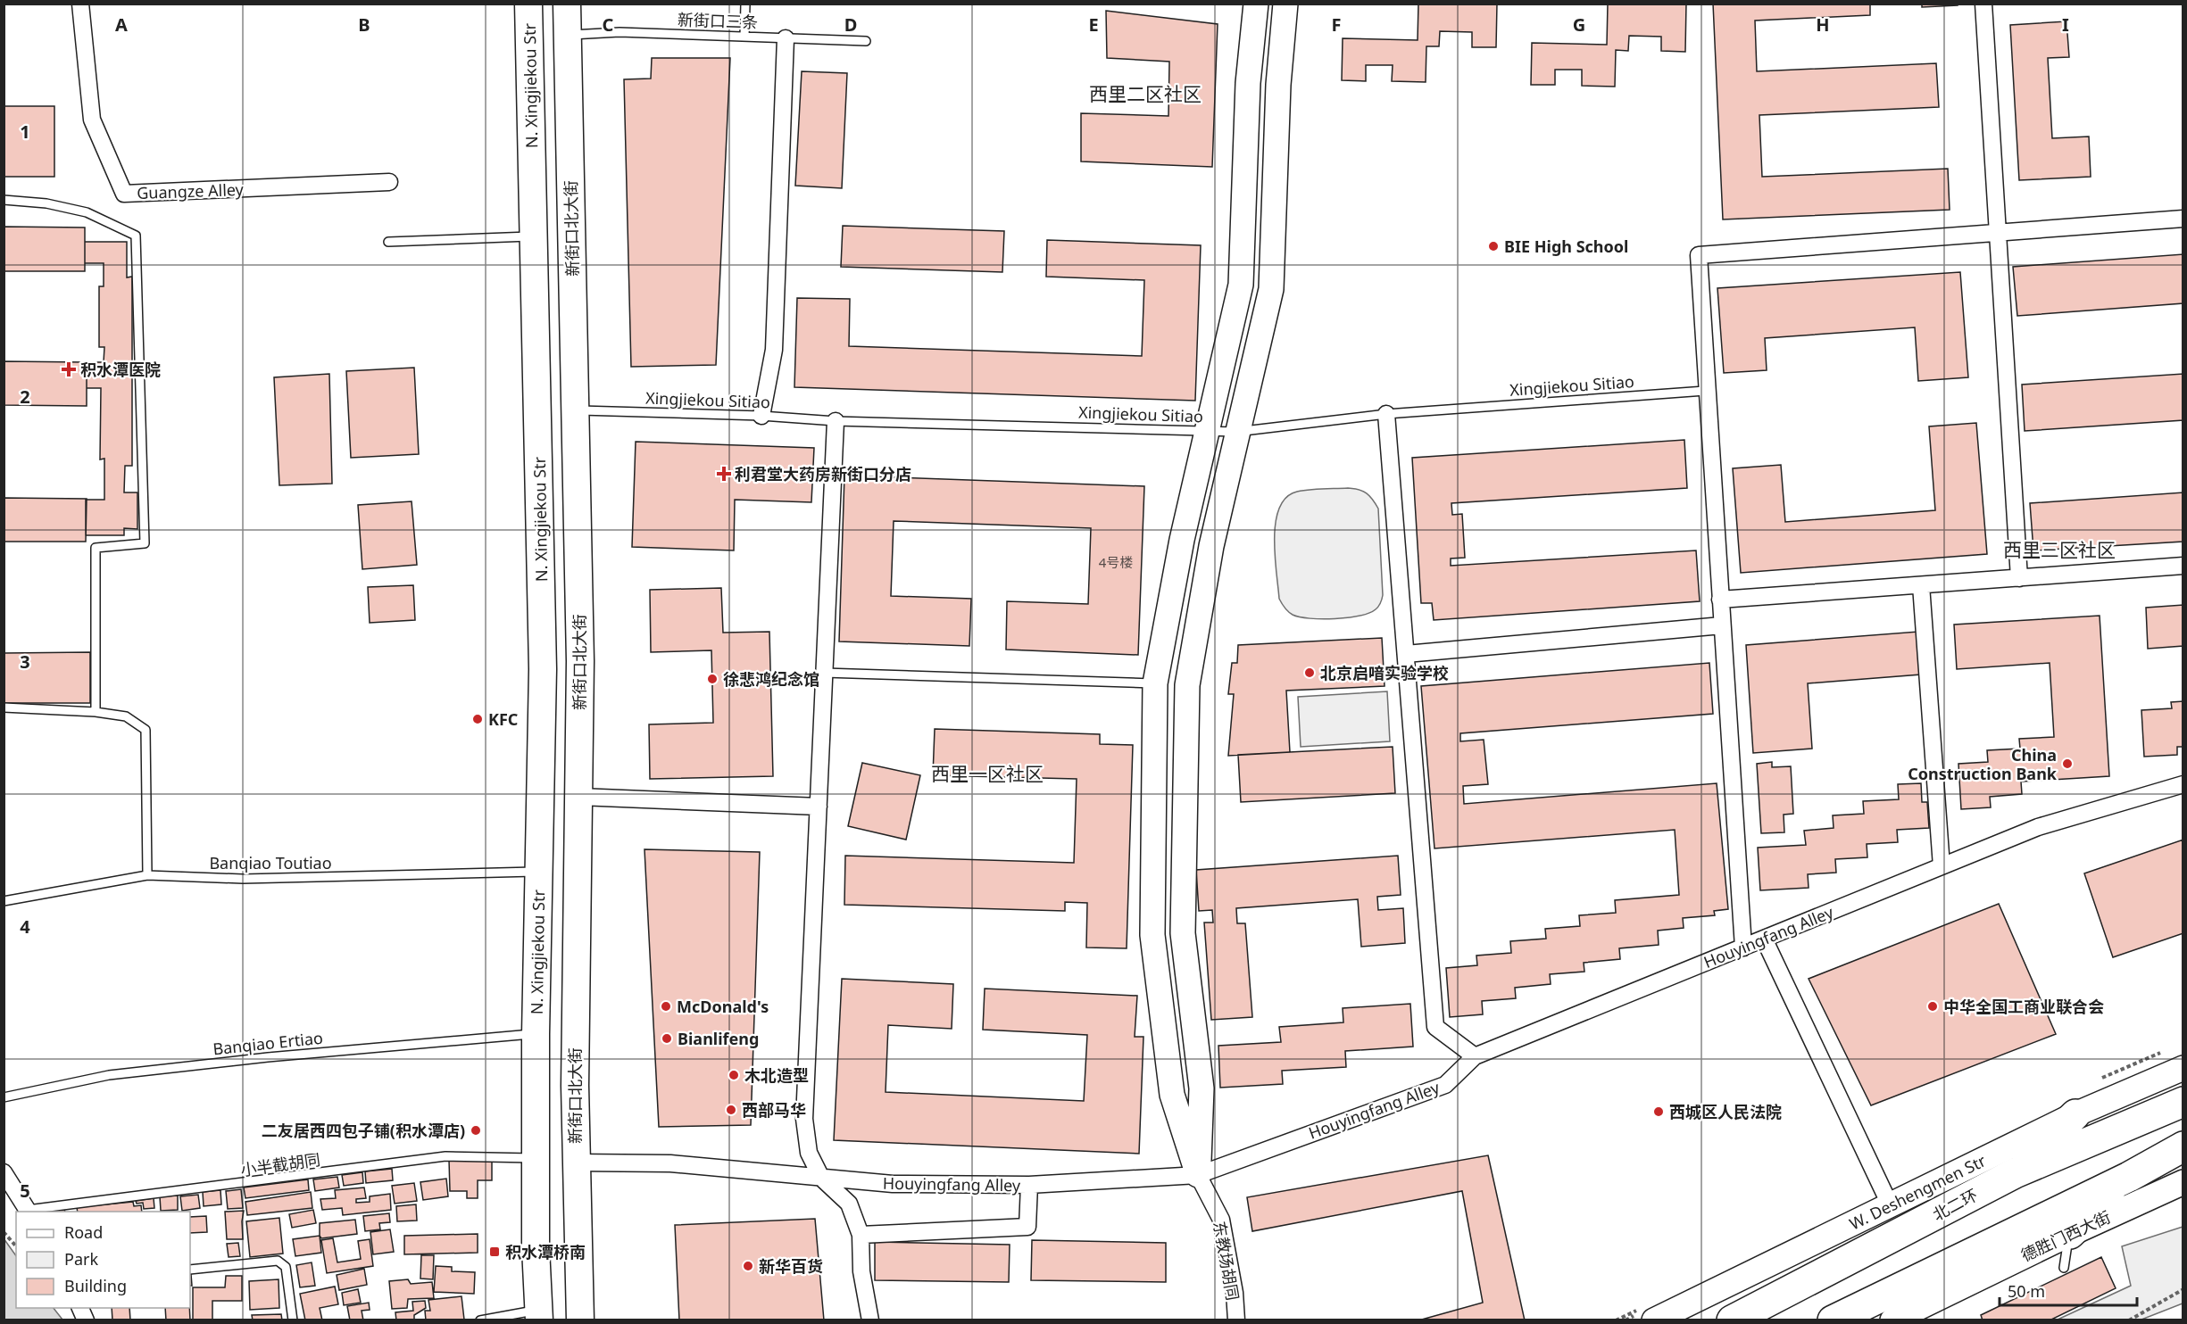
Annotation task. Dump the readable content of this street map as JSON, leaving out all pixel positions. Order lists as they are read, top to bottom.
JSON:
{
  "streets": {
    "highway": ["北二环"],
    "main road": ["N. Xingjiekou Str", "新街口北大街"],
    "street": [
      "Guangze Alley",
      "Houyingfang Alley",
      "W. Deshengmen Str",
      "德胜门西大街",
      "东教场胡同"
    ],
    "lane": [
      "新街口三条",
      "Xingjiekou Sitiao",
      "Banqiao Toutiao",
      "Banqiao Ertiao",
      "小半截胡同"
    ]
  },
  "crossings": [
    ["新街口三条", "新街口北大街"],
    ["N. Xingjiekou Str", "Banqiao Toutiao"],
    ["N. Xingjiekou Str", "Banqiao Ertiao"],
    ["新街口北大街", "Xingjiekou Sitiao"],
    ["新街口北大街", "Houyingfang Alley"],
    ["Houyingfang Alley", "东教场胡同"]
  ],
  "districts": ["西里二区社区", "西里三区社区", "西里一区社区"],
  "places": {
    "other": [
      "BIE High School",
      "北京启喑实验学校",
      "徐悲鸿纪念馆",
      "KFC",
      "China Construction Bank",
      "McDonald's",
      "中华全国工商业联合会",
      "Bianlifeng",
      "木北造型",
      "西部马华",
      "西城区人民法院",
      "二友居西四包子铺(积水潭店)",
      "新华百货"
    ],
    "health": ["积水潭医院", "利君堂大药房新街口分店"],
    "transit": ["积水潭桥南"]
  },
  "house_numbers": ["4号楼"],
  "legend": ["Road", "Park", "Building"],
  "scale_bar": "50 m",
  "grid": {
    "columns": [
      "A",
      "B",
      "C",
      "D",
      "E",
      "F",
      "G",
      "H",
      "I"
    ],
    "rows": [
      "1",
      "2",
      "3",
      "4",
      "5"
    ]
  }
}
